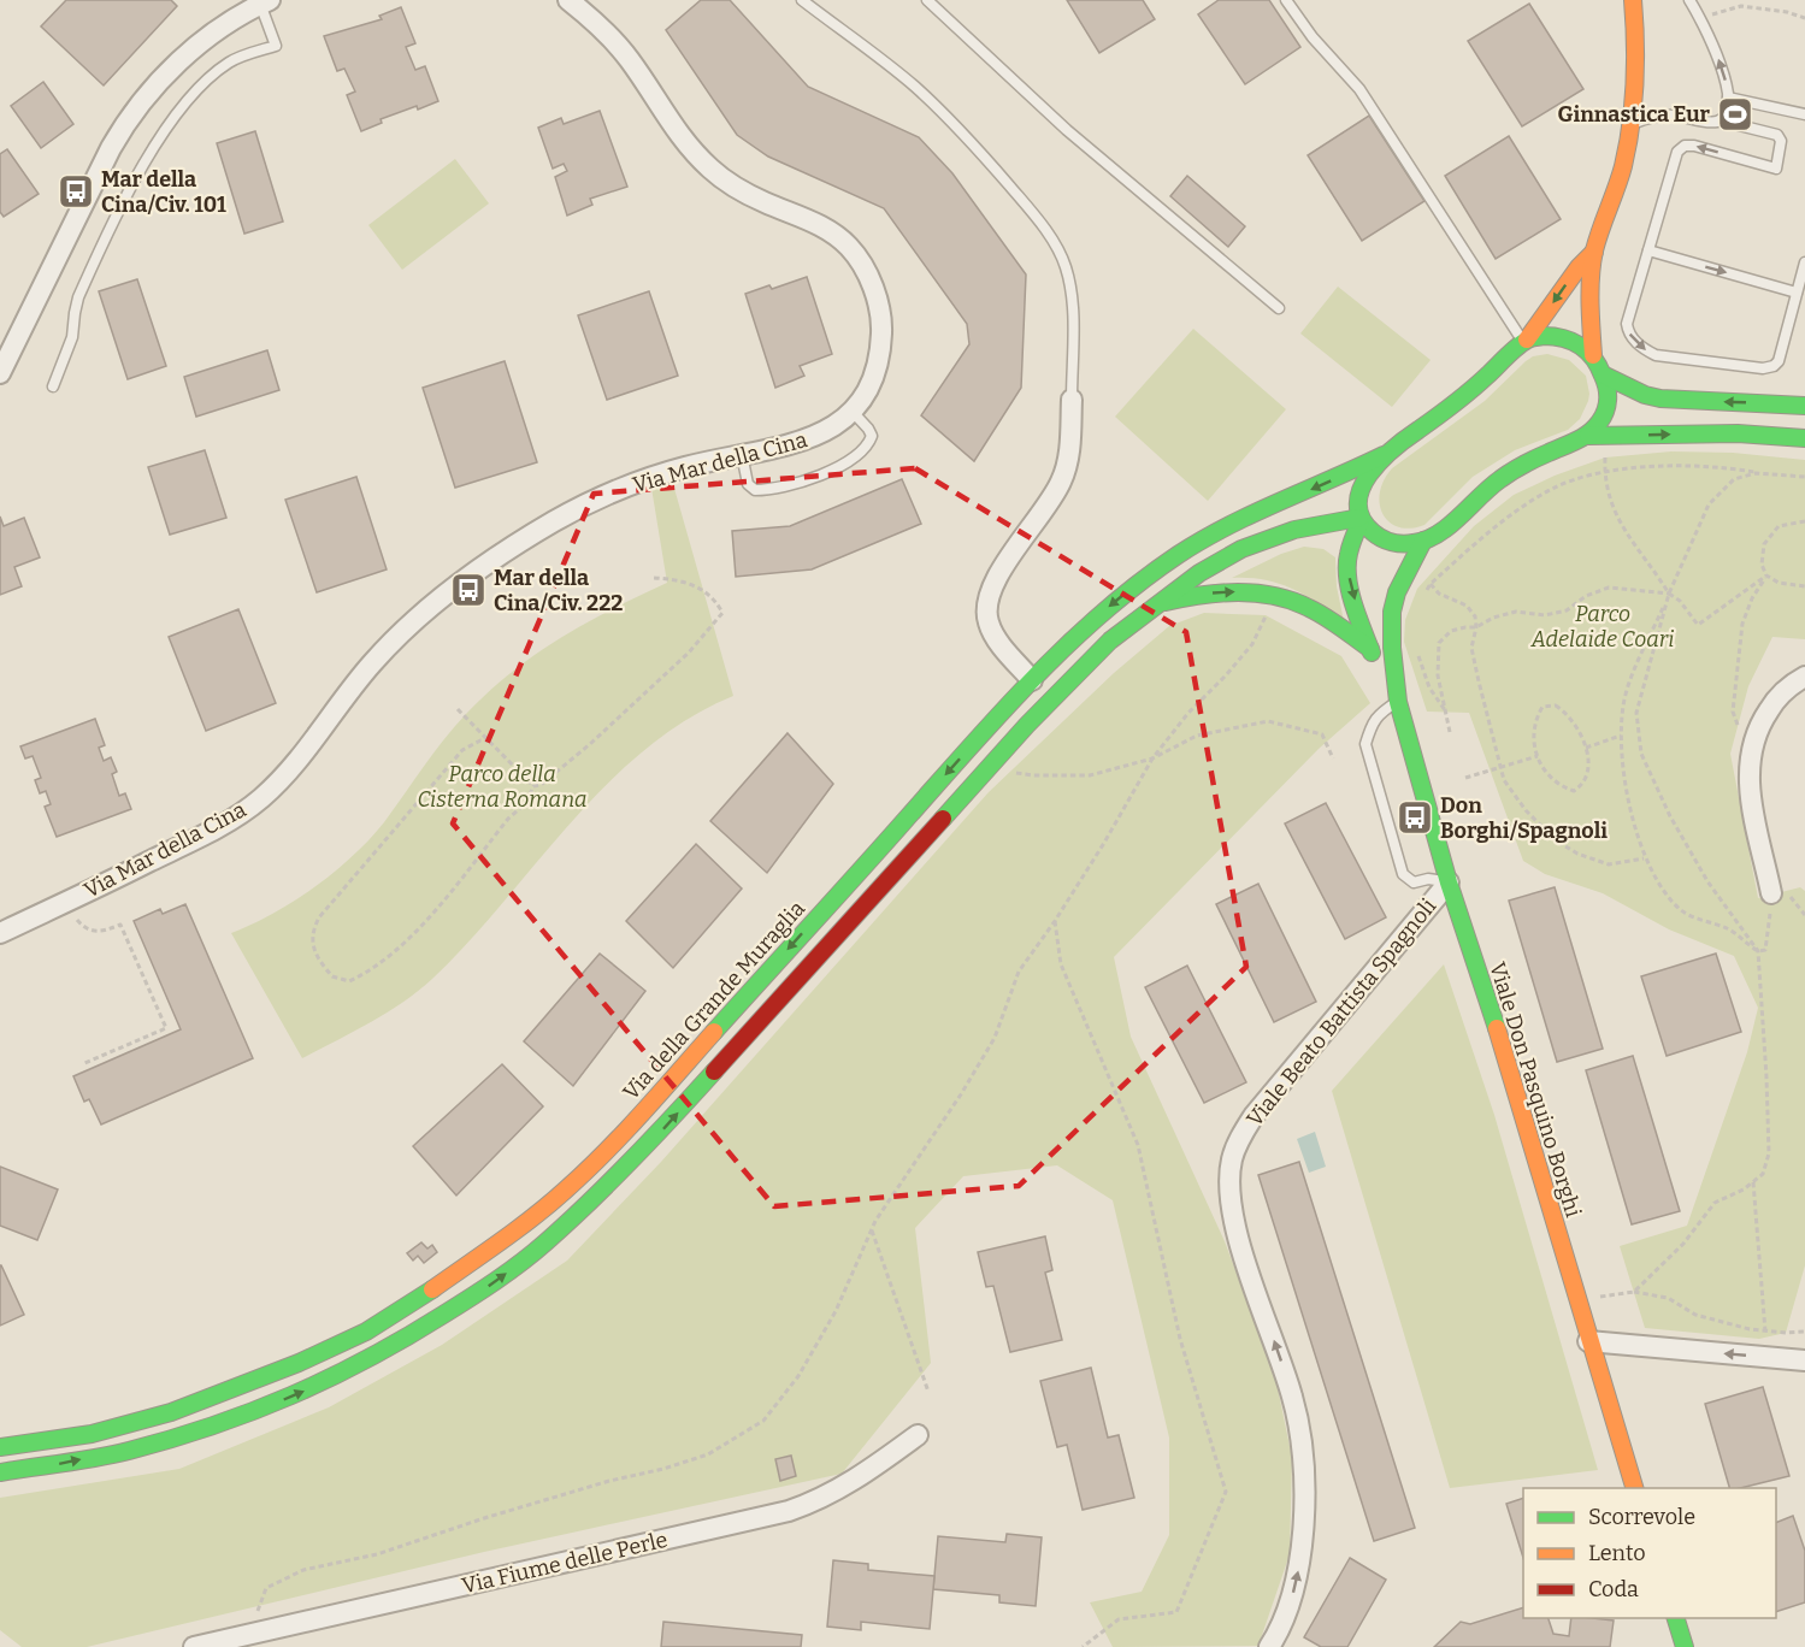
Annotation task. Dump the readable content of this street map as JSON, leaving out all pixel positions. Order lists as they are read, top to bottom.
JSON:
{
  "streets": {
    "street": [
      "Via Mar della Cina",
      "Via della Grande Muraglia",
      "Viale Beato Battista Spagnoli",
      "Viale Don Pasquino Borghi",
      "Via Fiume delle Perle"
    ]
  },
  "crossings": [
    ["Via della Grande Muraglia", "Viale Don Pasquino Borghi"],
    ["Viale Beato Battista Spagnoli", "Viale Don Pasquino Borghi"]
  ],
  "one_way": ["Viale Beato Battista Spagnoli"],
  "parks": ["Parco Adelaide Coari", "Parco della Cisterna Romana"],
  "places": {
    "sports": ["Ginnastica Eur"],
    "bus stop": ["Mar della Cina/Civ. 101", "Mar della Cina/Civ. 222", "Don Borghi/Spagnoli"]
  },
  "legend": ["Scorrevole", "Lento", "Coda"]
}
